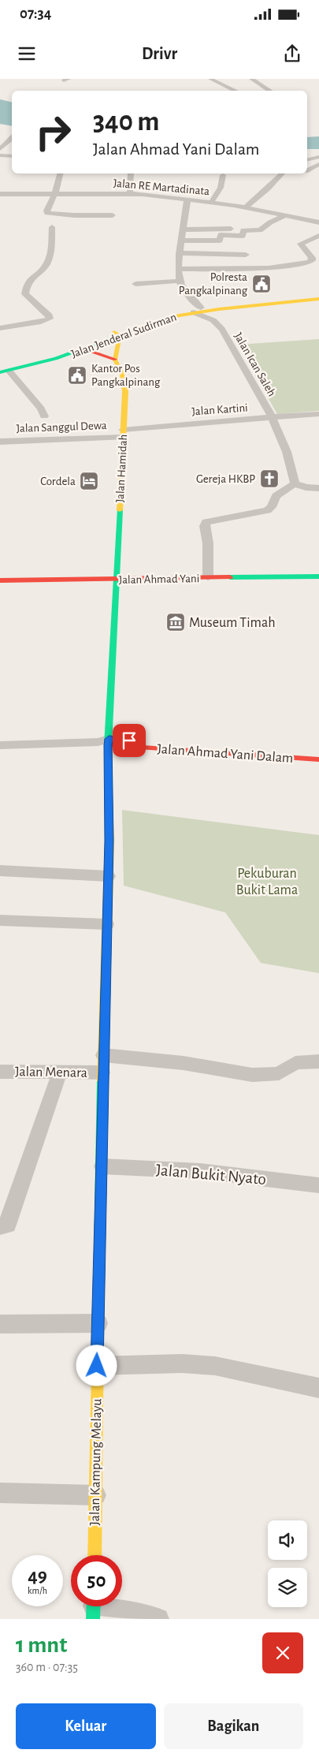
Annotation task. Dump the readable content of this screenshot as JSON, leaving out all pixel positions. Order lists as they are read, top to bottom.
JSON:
{
  "streets": {
    "main road": [
      "Jalan Jenderal Sudirman",
      "Jalan Hamidah",
      "Jalan Ahmad Yani",
      "Jalan Ahmad Yani Dalam",
      "Jalan Kampung Melayu"
    ],
    "street": [
      "Jalan RE Martadinata",
      "Jalan Ican Saleh",
      "Jalan Kartini",
      "Jalan Sanggul Dewa",
      "Jalan Menara",
      "Jalan Bukit Nyato"
    ]
  },
  "crossings": [
    ["Jalan Jenderal Sudirman", "Jalan Ican Saleh"],
    ["Jalan Ican Saleh", "Jalan Kartini"],
    ["Jalan Kartini", "Jalan Sanggul Dewa"],
    ["Jalan Kartini", "Jalan Hamidah"],
    ["Jalan Sanggul Dewa", "Jalan Hamidah"],
    ["Jalan Hamidah", "Jalan Ahmad Yani"],
    ["Jalan Hamidah", "Jalan Kampung Melayu"],
    ["Jalan Ahmad Yani", "Jalan Kampung Melayu"],
    ["Jalan Ahmad Yani Dalam", "Jalan Kampung Melayu"],
    ["Jalan Menara", "Jalan Kampung Melayu"],
    ["Jalan Bukit Nyato", "Jalan Kampung Melayu"]
  ],
  "parks": ["Pekuburan Bukit Lama"],
  "places": {
    "public building": ["Polresta Pangkalpinang", "Kantor Pos Pangkalpinang"],
    "church": ["Gereja HKBP"],
    "hotel": ["Cordela"],
    "museum": ["Museum Timah"]
  },
  "page": {
    "status": "07:34",
    "header": "Drivr",
    "turn": ["340 m", "Jalan Ahmad Yani Dalam"],
    "speed": "49 km/h",
    "limit": "50",
    "heading": ["1 mnt", "360 m · 07:35"],
    "buttons": ["Keluar", "Bagikan"]
  }
}
